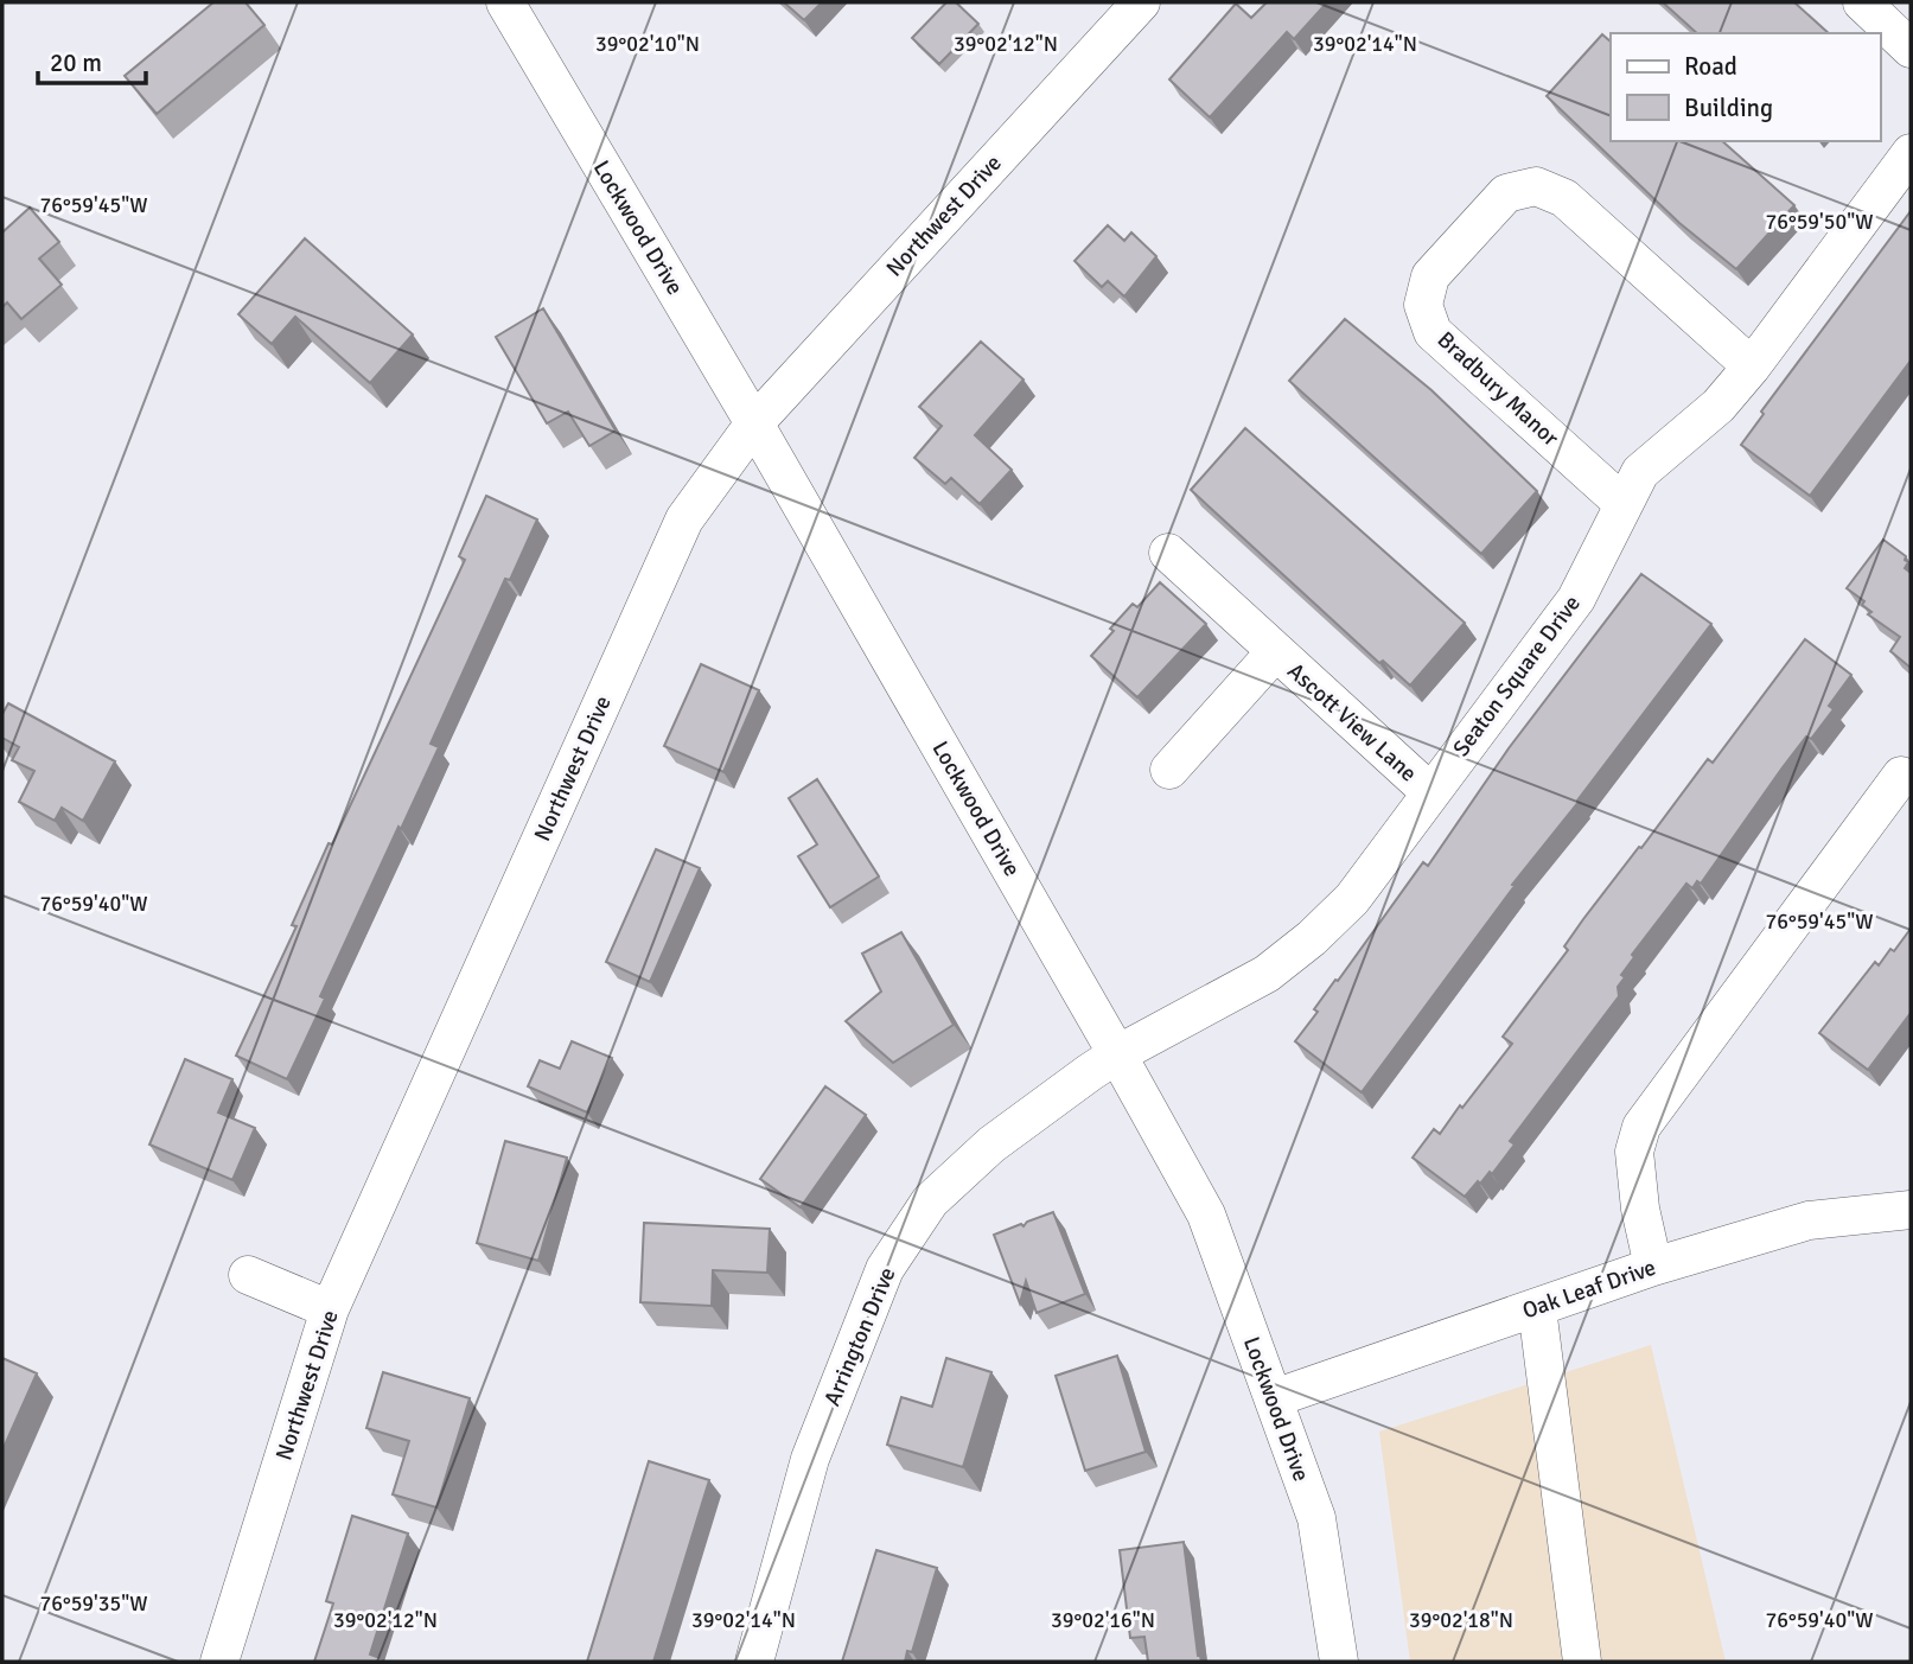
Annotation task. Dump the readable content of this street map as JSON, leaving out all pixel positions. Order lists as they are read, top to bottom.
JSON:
{
  "streets": {
    "street": [
      "Northwest Drive",
      "Lockwood Drive",
      "Bradbury Manor",
      "Seaton Square Drive",
      "Ascott View Lane",
      "Oak Leaf Drive",
      "Arrington Drive"
    ]
  },
  "crossings": [
    ["Northwest Drive", "Lockwood Drive"],
    ["Lockwood Drive", "Seaton Square Drive"],
    ["Lockwood Drive", "Oak Leaf Drive"],
    ["Lockwood Drive", "Arrington Drive"],
    ["Bradbury Manor", "Seaton Square Drive"],
    ["Seaton Square Drive", "Ascott View Lane"],
    ["Seaton Square Drive", "Arrington Drive"]
  ],
  "legend": ["Road", "Building"],
  "scale_bar": "20 m",
  "coordinates": [
    "39°02'10\"N",
    "39°02'12\"N",
    "39°02'14\"N",
    "76°59'45\"W",
    "76°59'50\"W",
    "76°59'40\"W",
    "76°59'35\"W",
    "39°02'16\"N",
    "39°02'18\"N"
  ]
}
